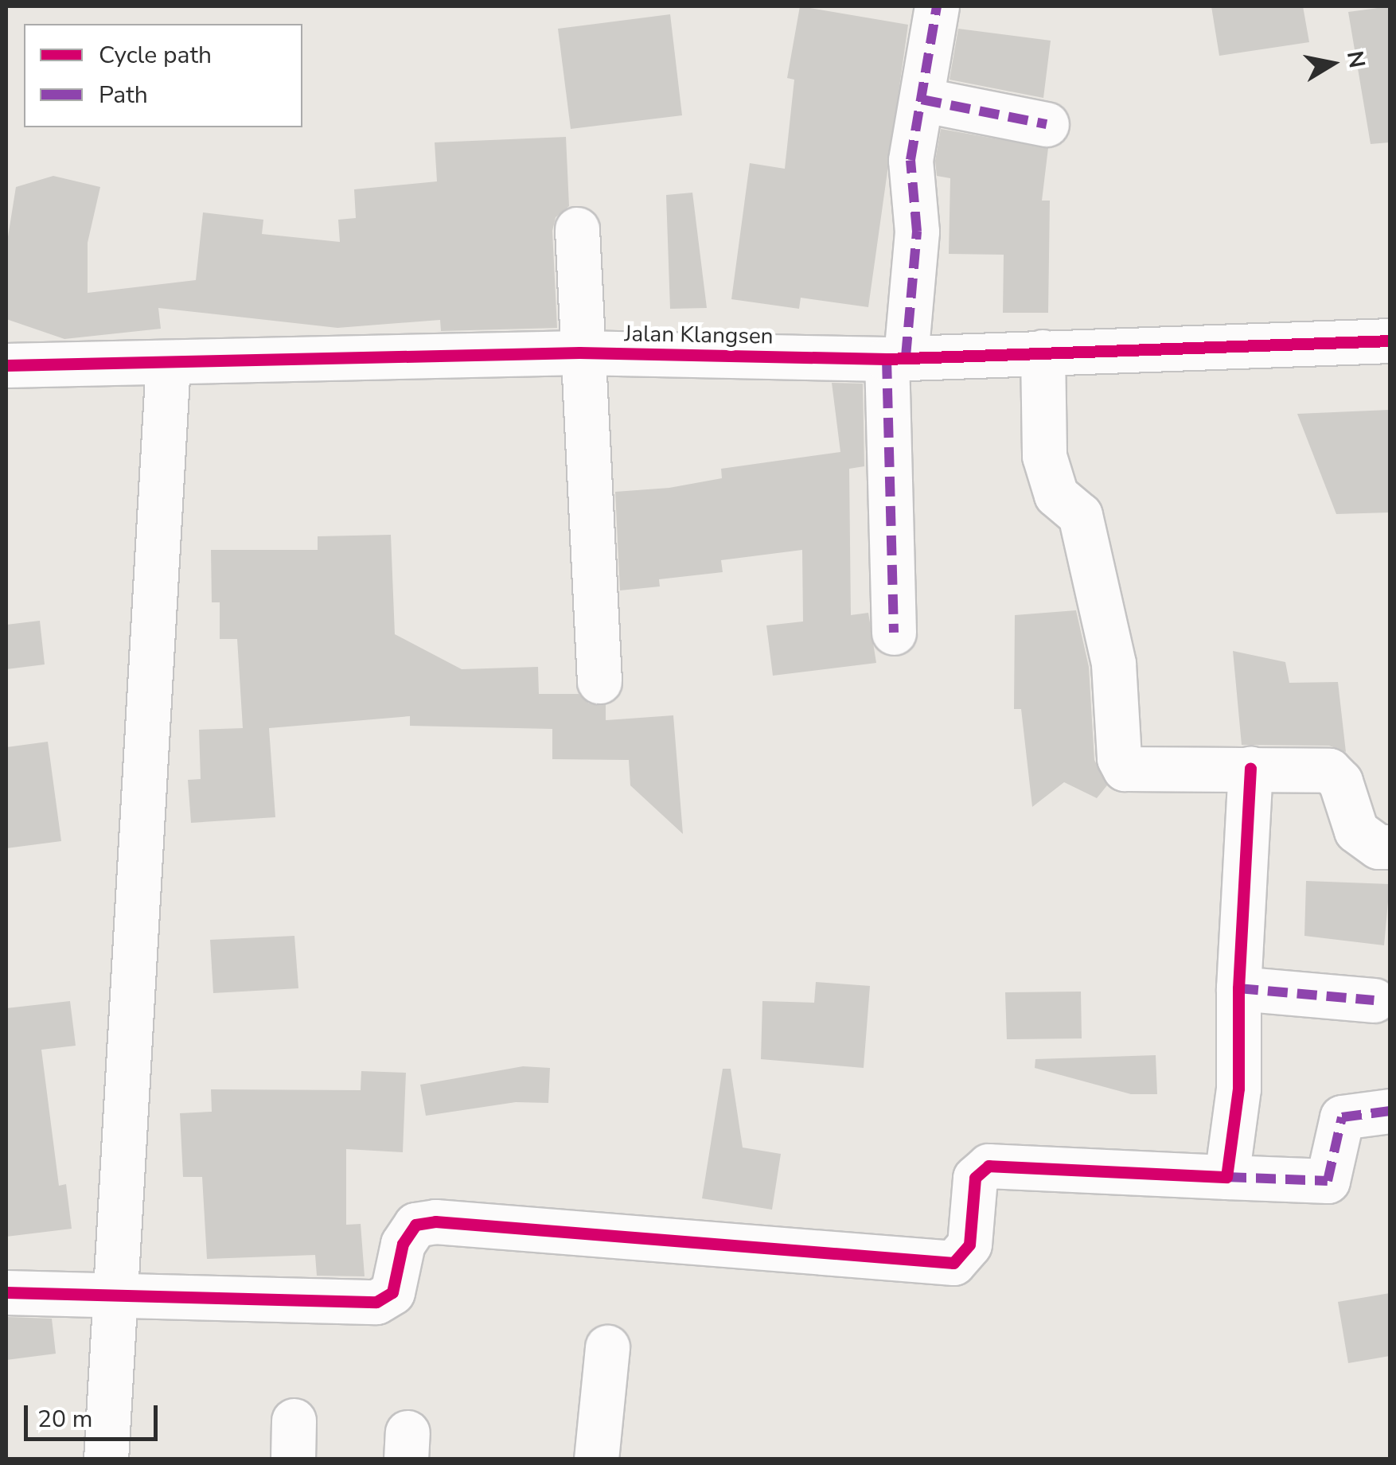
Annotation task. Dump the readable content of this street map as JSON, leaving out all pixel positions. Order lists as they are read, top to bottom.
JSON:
{
  "streets": {
    "street": ["Jalan Klangsen"]
  },
  "legend": ["Cycle path", "Path"],
  "scale_bar": "20 m",
  "north": "right"
}
